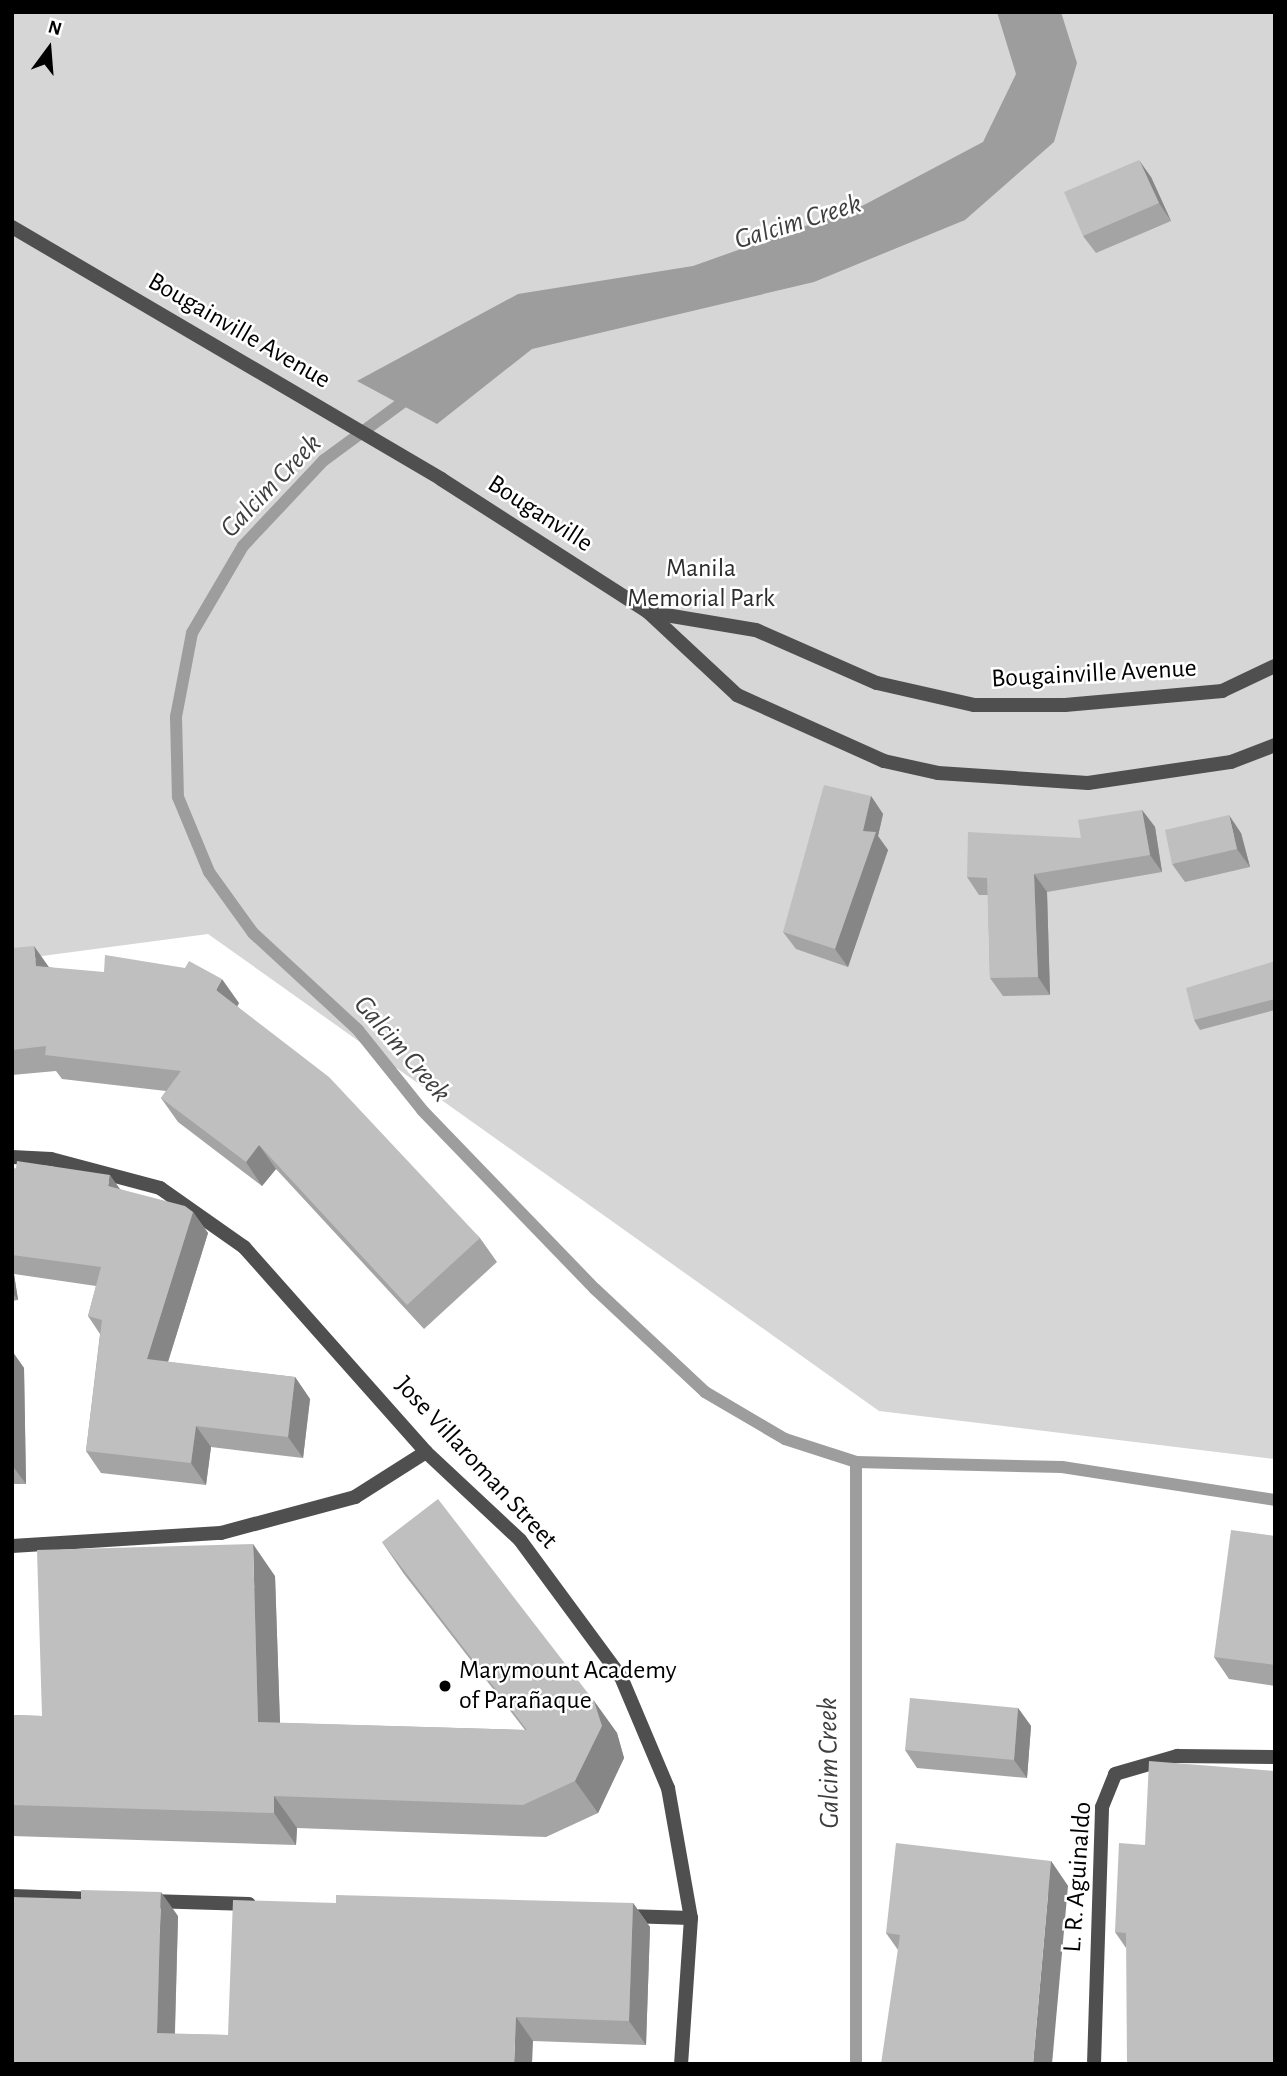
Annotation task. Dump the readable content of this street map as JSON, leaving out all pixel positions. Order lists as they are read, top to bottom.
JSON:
{
  "streets": {
    "street": [
      "Bougainville Avenue",
      "Bouganville",
      "Jose Villaroman Street",
      "L. R. Aguinaldo"
    ]
  },
  "crossings": [
    ["Bougainville Avenue", "Bouganville"]
  ],
  "water": ["Galcim Creek"],
  "parks": ["Manila Memorial Park"],
  "places": ["Marymount Academy of Parañaque"],
  "north": "top"
}
